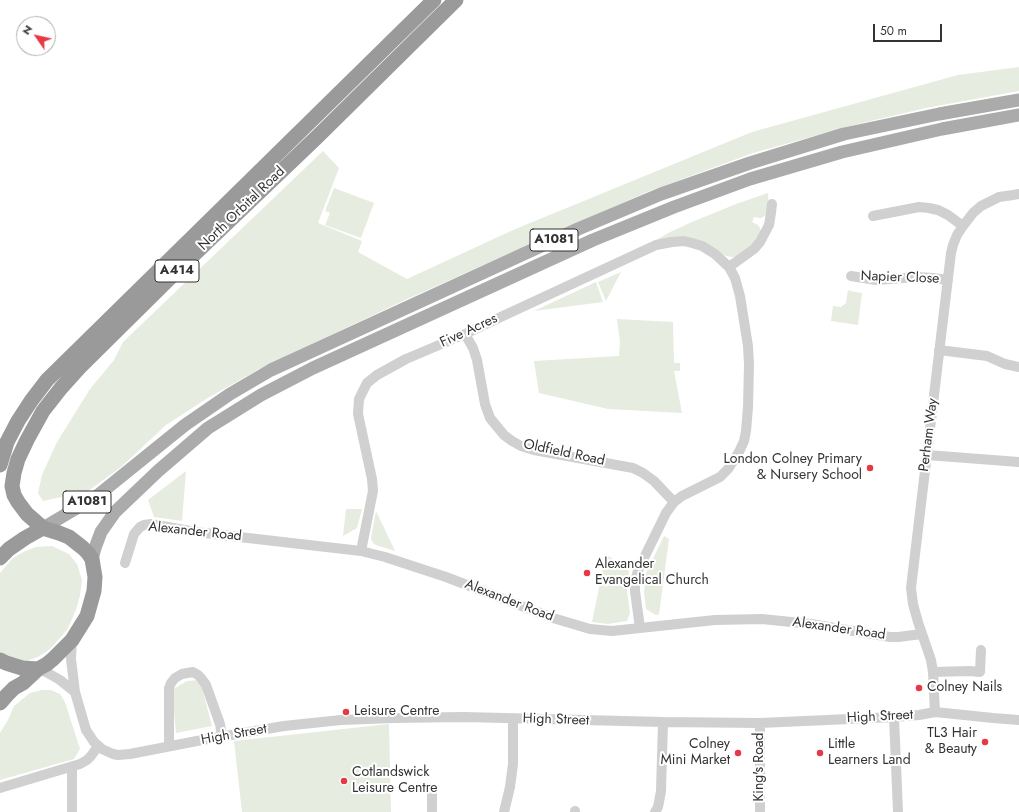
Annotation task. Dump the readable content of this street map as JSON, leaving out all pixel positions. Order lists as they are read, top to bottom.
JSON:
{
  "streets": {
    "highway": ["North Orbital Road", "A414"],
    "main road": ["A1081"],
    "street": [
      "Napier Close",
      "Five Acres",
      "Perham Way",
      "Oldfield Road",
      "Alexander Road",
      "High Street",
      "King's Road"
    ]
  },
  "crossings": [
    ["North Orbital Road", "A1081"],
    ["Napier Close", "Perham Way"],
    ["Five Acres", "Oldfield Road"],
    ["Five Acres", "Alexander Road"],
    ["Perham Way", "Alexander Road"],
    ["Perham Way", "High Street"],
    ["High Street", "King's Road"]
  ],
  "places": [
    "London Colney Primary & Nursery School",
    "Alexander Evangelical Church",
    "Colney Nails",
    "Leisure Centre",
    "TL3 Hair & Beauty",
    "Colney Mini Market",
    "Little Learners Land",
    "Cotlandswick Leisure Centre"
  ],
  "scale_bar": "50 m",
  "north": "top left"
}
